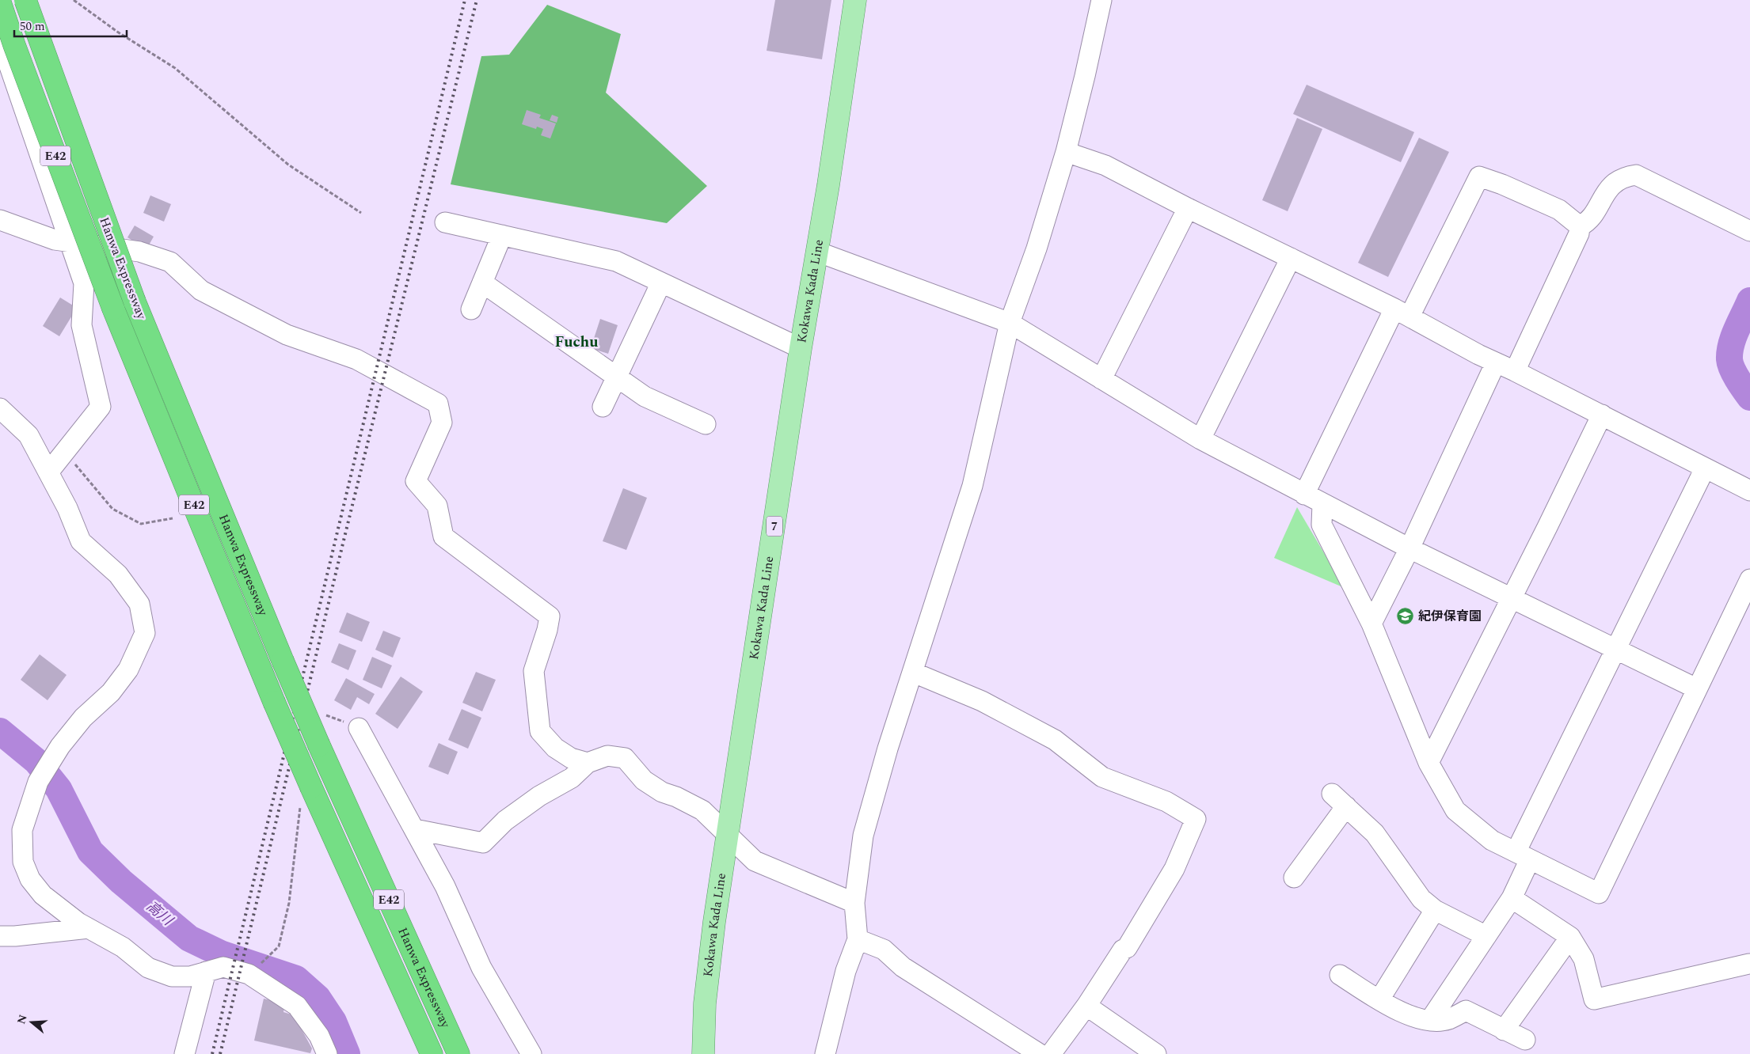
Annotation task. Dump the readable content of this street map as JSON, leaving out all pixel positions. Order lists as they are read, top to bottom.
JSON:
{
  "streets": {
    "highway": ["E42", "Hanwa Expressway"],
    "main road": ["Kokawa Kada Line", "7"]
  },
  "districts": ["Fuchu"],
  "water": ["高川"],
  "places": {
    "school or university": ["紀伊保育園"]
  },
  "scale_bar": "50 m",
  "north": "left"
}
